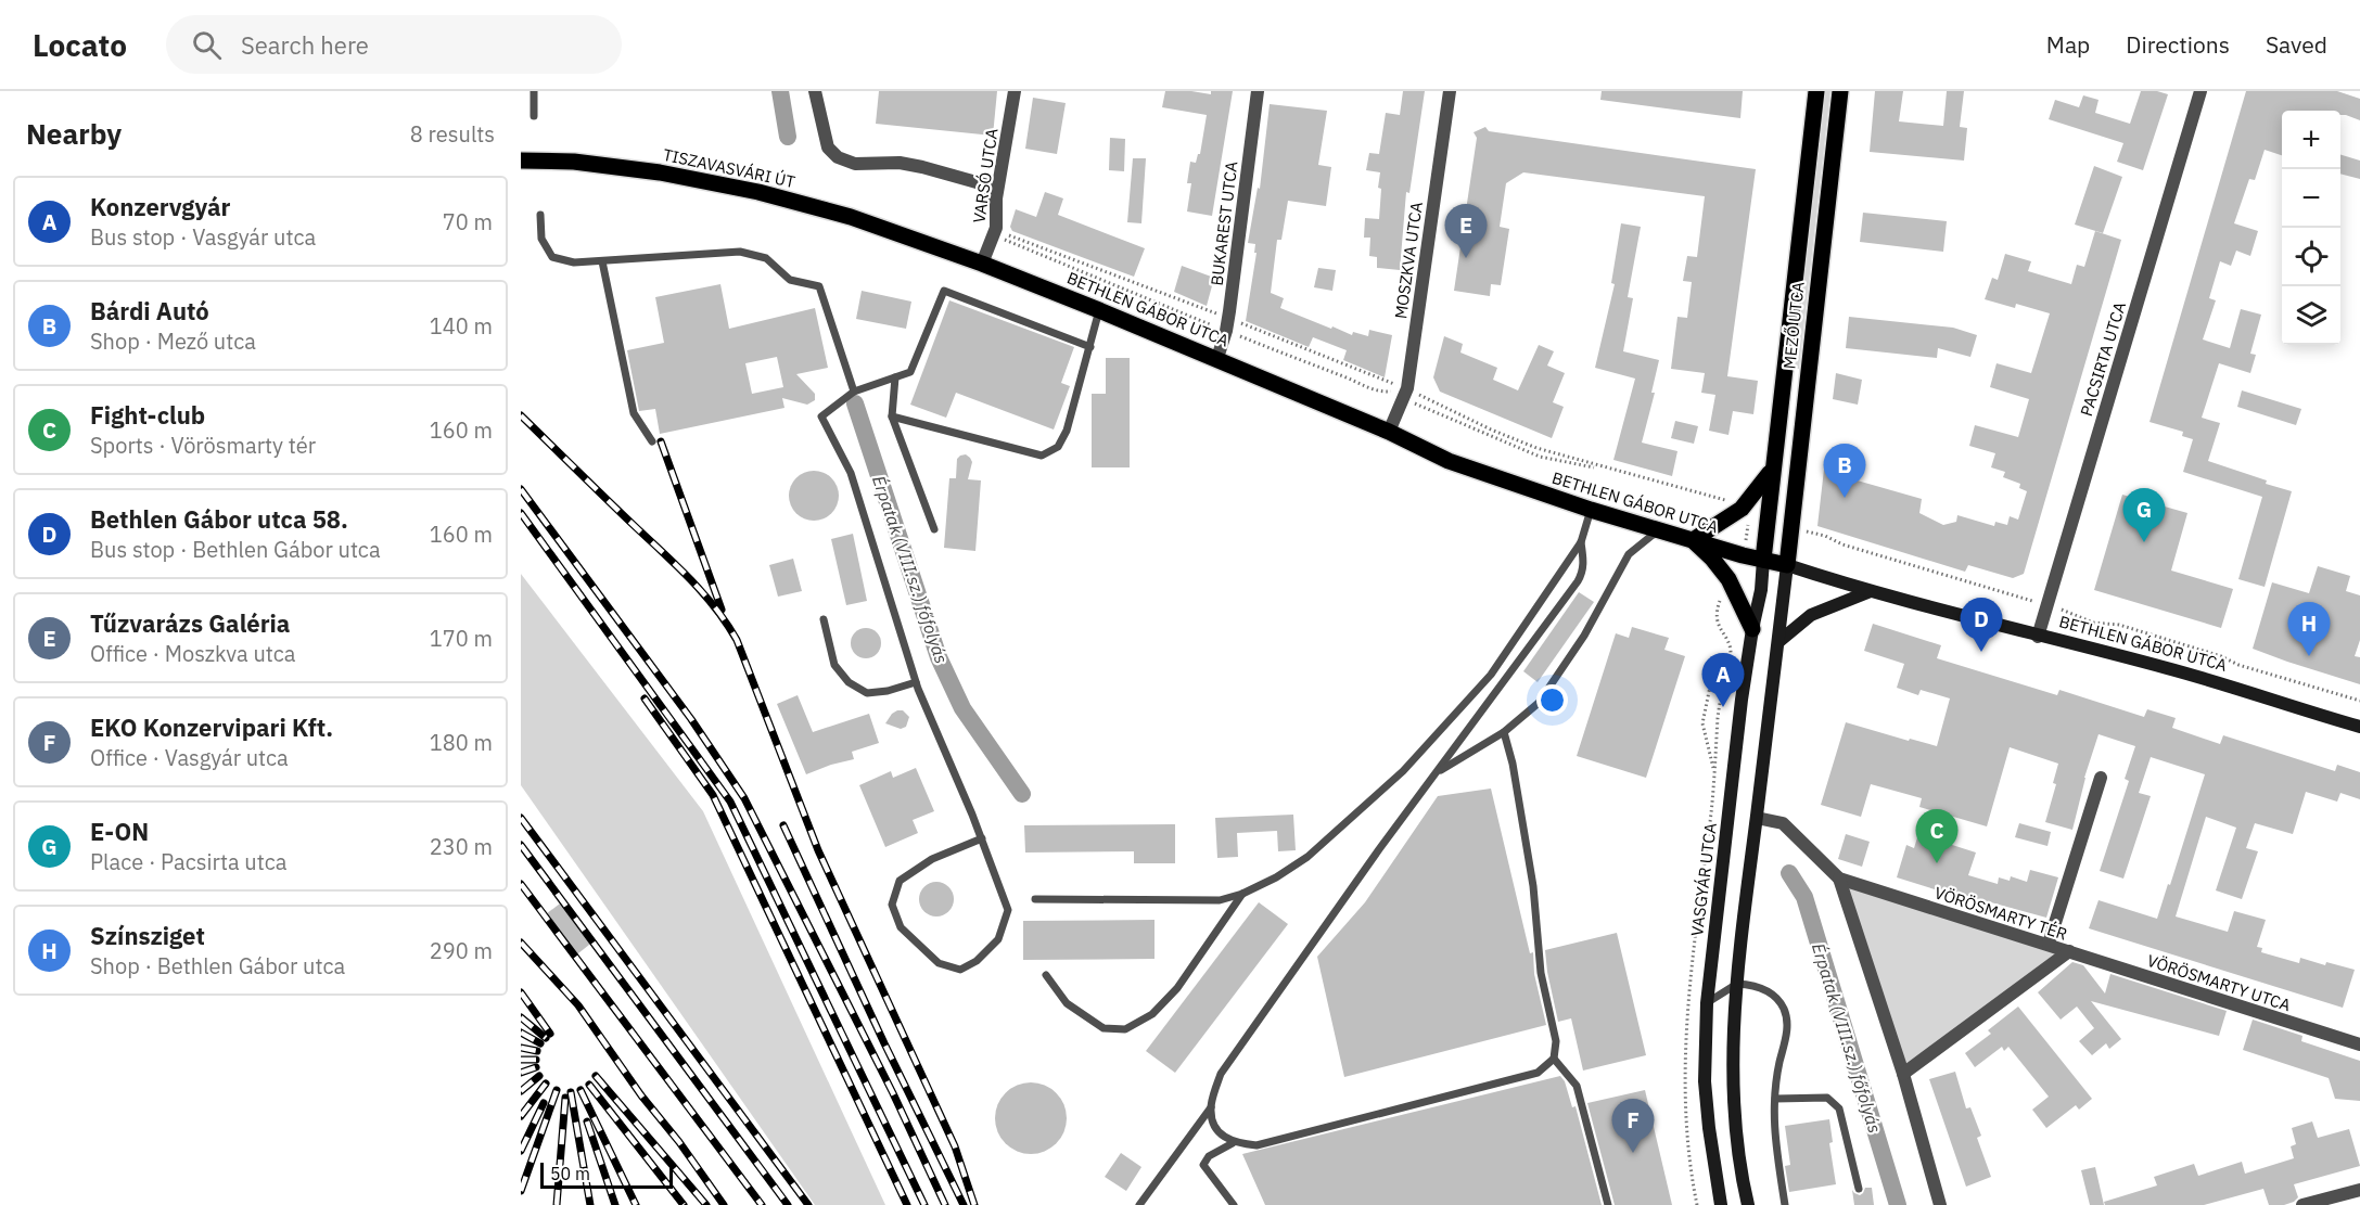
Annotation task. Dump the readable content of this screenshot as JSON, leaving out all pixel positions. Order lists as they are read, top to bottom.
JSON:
{
  "streets": {
    "main road": [
      "TISZAVASVÁRI ÚT",
      "BETHLEN GÁBOR UTCA",
      "MEZŐ UTCA",
      "VASGYÁR UTCA"
    ],
    "street": [
      "VARSÓ UTCA",
      "BUKAREST UTCA",
      "MOSZKVA UTCA",
      "PACSIRTA UTCA",
      "VÖRÖSMARTY TÉR",
      "VÖRÖSMARTY UTCA"
    ]
  },
  "crossings": [
    ["TISZAVASVÁRI ÚT", "BETHLEN GÁBOR UTCA"],
    ["VARSÓ UTCA", "BETHLEN GÁBOR UTCA"],
    ["BUKAREST UTCA", "BETHLEN GÁBOR UTCA"],
    ["MOSZKVA UTCA", "BETHLEN GÁBOR UTCA"],
    ["BETHLEN GÁBOR UTCA", "MEZŐ UTCA"],
    ["BETHLEN GÁBOR UTCA", "PACSIRTA UTCA"],
    ["BETHLEN GÁBOR UTCA", "VASGYÁR UTCA"],
    ["MEZŐ UTCA", "VASGYÁR UTCA"],
    ["VÖRÖSMARTY TÉR", "VÖRÖSMARTY UTCA"]
  ],
  "water": ["Érpatak (VIII.sz.) főfolyás"],
  "scale_bar": "50 m",
  "page": {
    "header": "Locato",
    "search": "Search here",
    "nav": ["Map", "Directions", "Saved"],
    "heading": ["Nearby", "8 results"],
    "map_buttons": ["+", "−"],
    "list": [
      {
        "mark": "A",
        "name": "Konzervgyár",
        "note": "Bus stop · Vasgyár utca",
        "value": "70 m"
      },
      {
        "mark": "B",
        "name": "Bárdi Autó",
        "note": "Shop · Mező utca",
        "value": "140 m"
      },
      {
        "mark": "C",
        "name": "Fight-club",
        "note": "Sports · Vörösmarty tér",
        "value": "160 m"
      },
      {
        "mark": "D",
        "name": "Bethlen Gábor utca 58.",
        "note": "Bus stop · Bethlen Gábor utca",
        "value": "160 m"
      },
      {
        "mark": "E",
        "name": "Tűzvarázs Galéria",
        "note": "Office · Moszkva utca",
        "value": "170 m"
      },
      {
        "mark": "F",
        "name": "EKO Konzervipari Kft.",
        "note": "Office · Vasgyár utca",
        "value": "180 m"
      },
      {
        "mark": "G",
        "name": "E-ON",
        "note": "Place · Pacsirta utca",
        "value": "230 m"
      },
      {
        "mark": "H",
        "name": "Színsziget",
        "note": "Shop · Bethlen Gábor utca",
        "value": "290 m"
      }
    ],
    "pins": [
      "E",
      "B",
      "G",
      "D",
      "H",
      "A",
      "C",
      "F"
    ],
    "scale": "50 m"
  }
}
